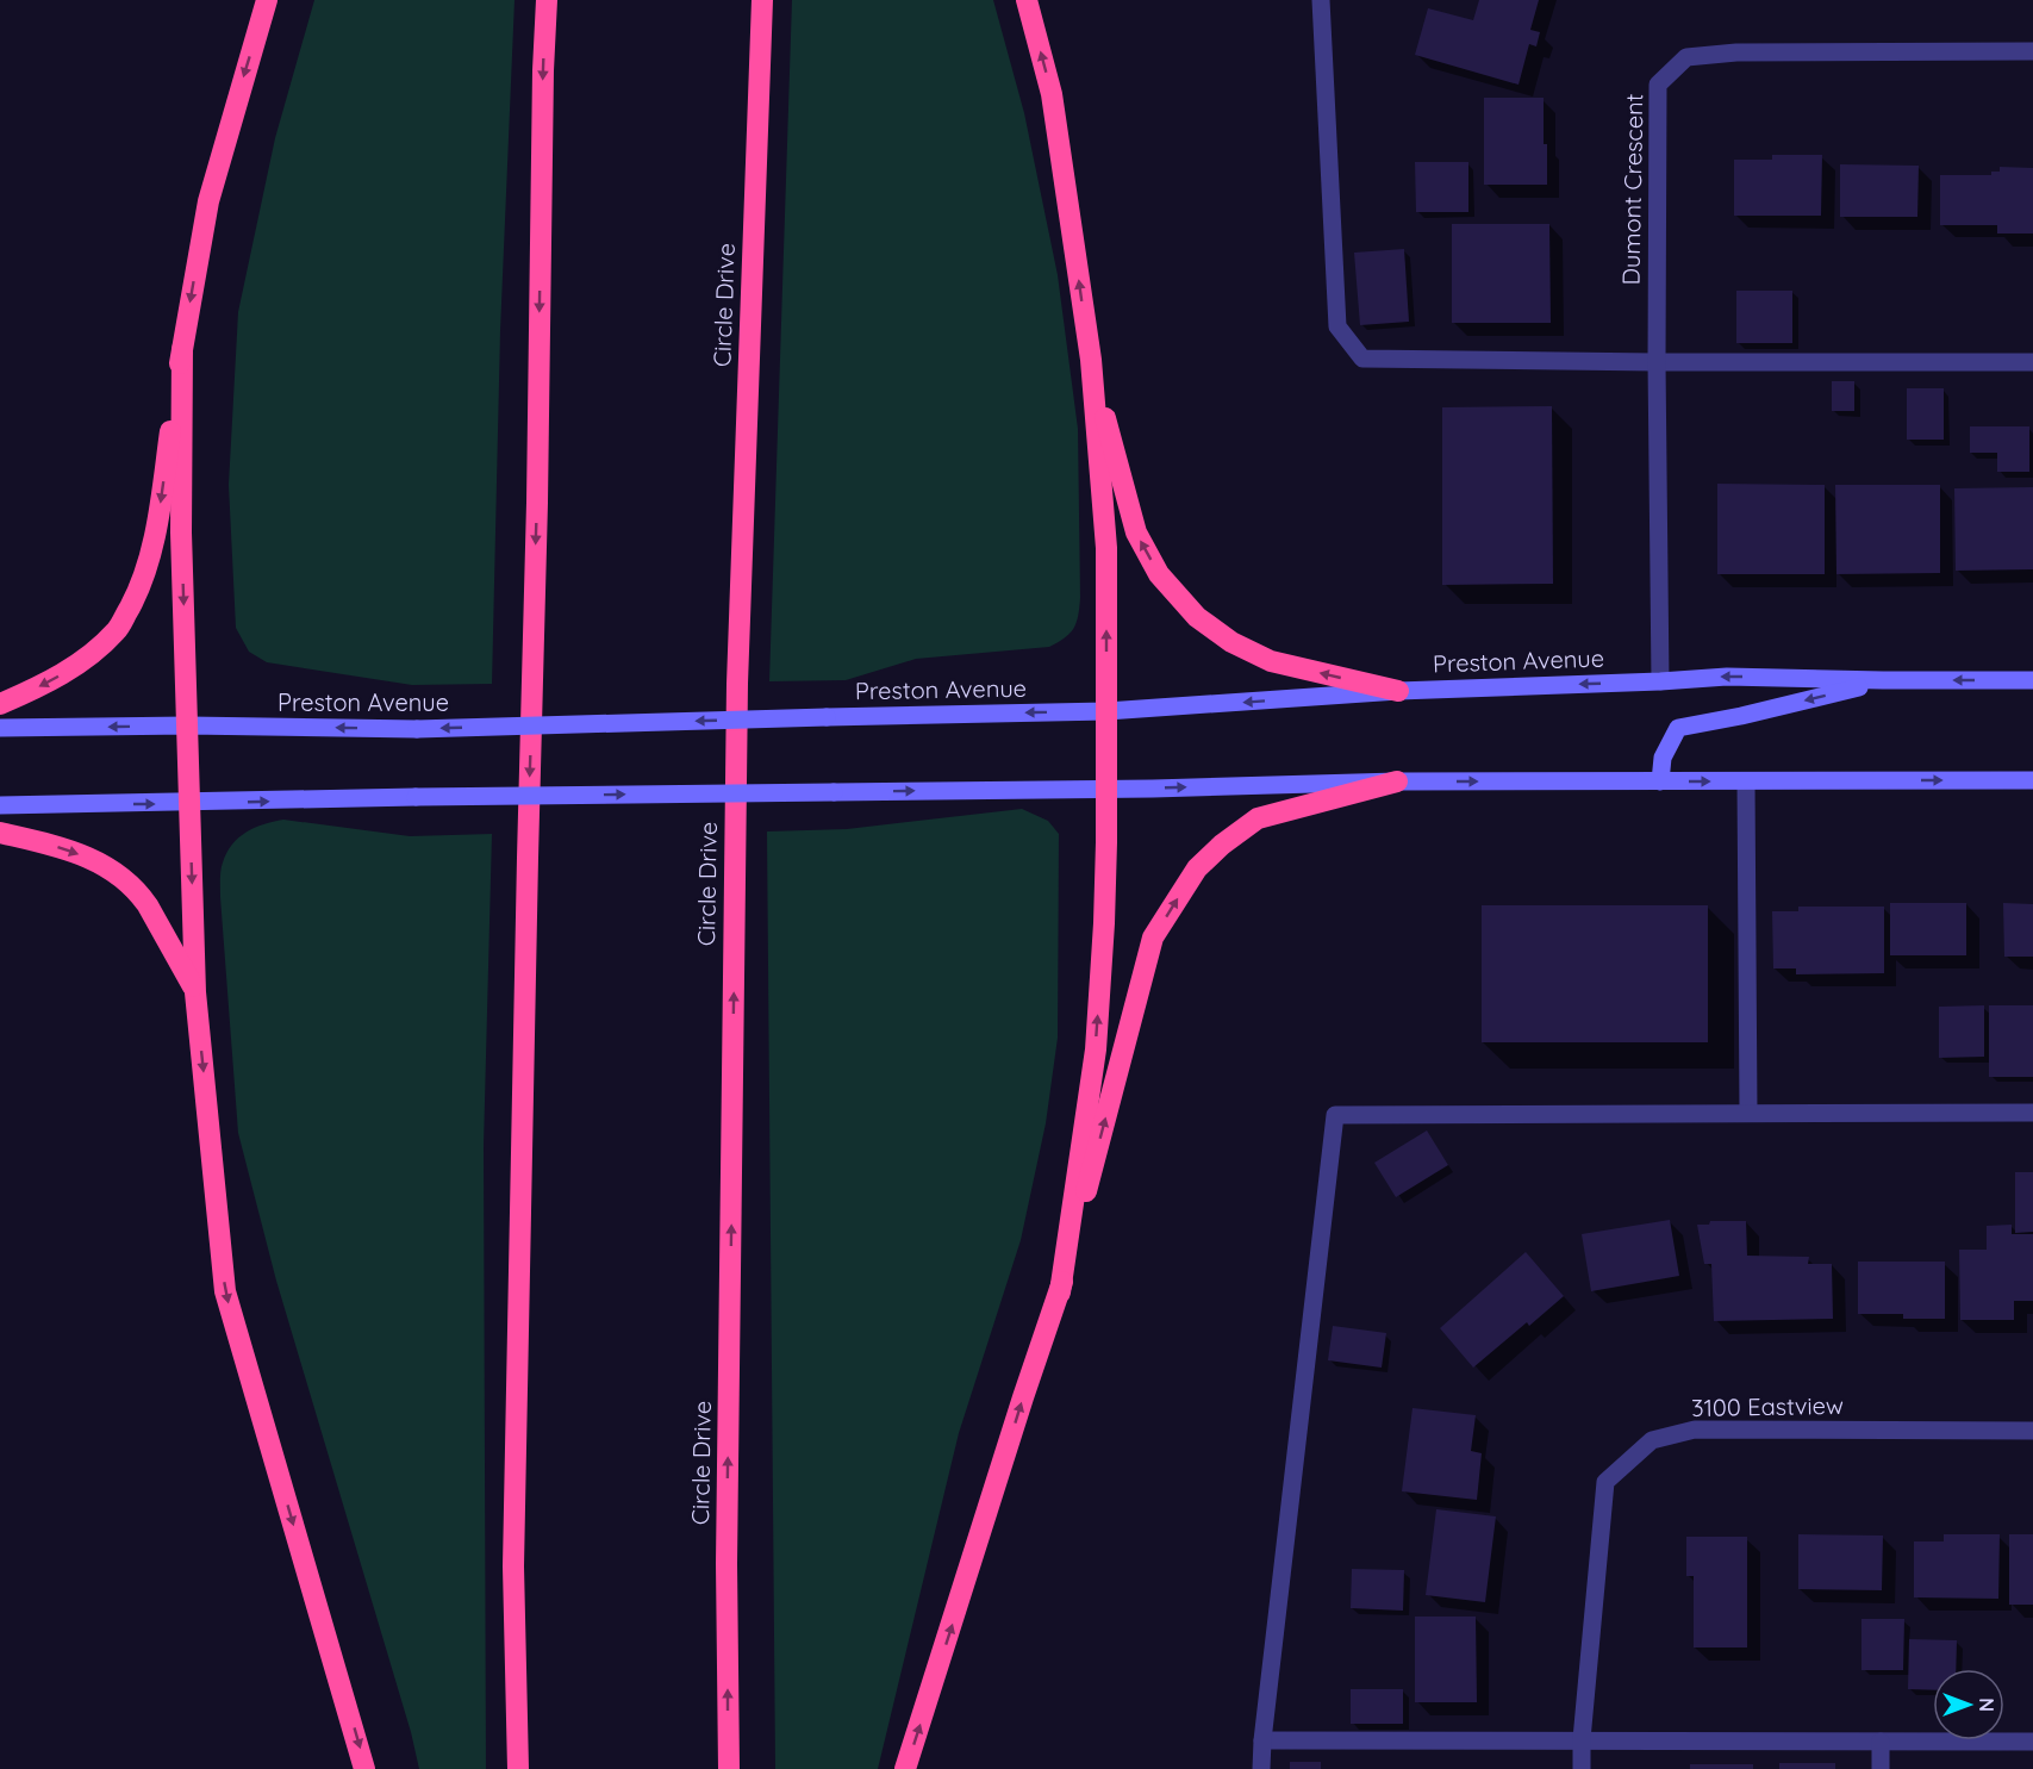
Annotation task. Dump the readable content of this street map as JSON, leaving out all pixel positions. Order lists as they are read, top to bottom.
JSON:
{
  "streets": {
    "highway": ["Circle Drive"],
    "main road": ["Preston Avenue"],
    "street": ["Dumont Crescent", "3100 Eastview"]
  },
  "crossings": [
    ["Dumont Crescent", "Preston Avenue"]
  ],
  "one_way": ["Circle Drive"],
  "north": "right"
}
